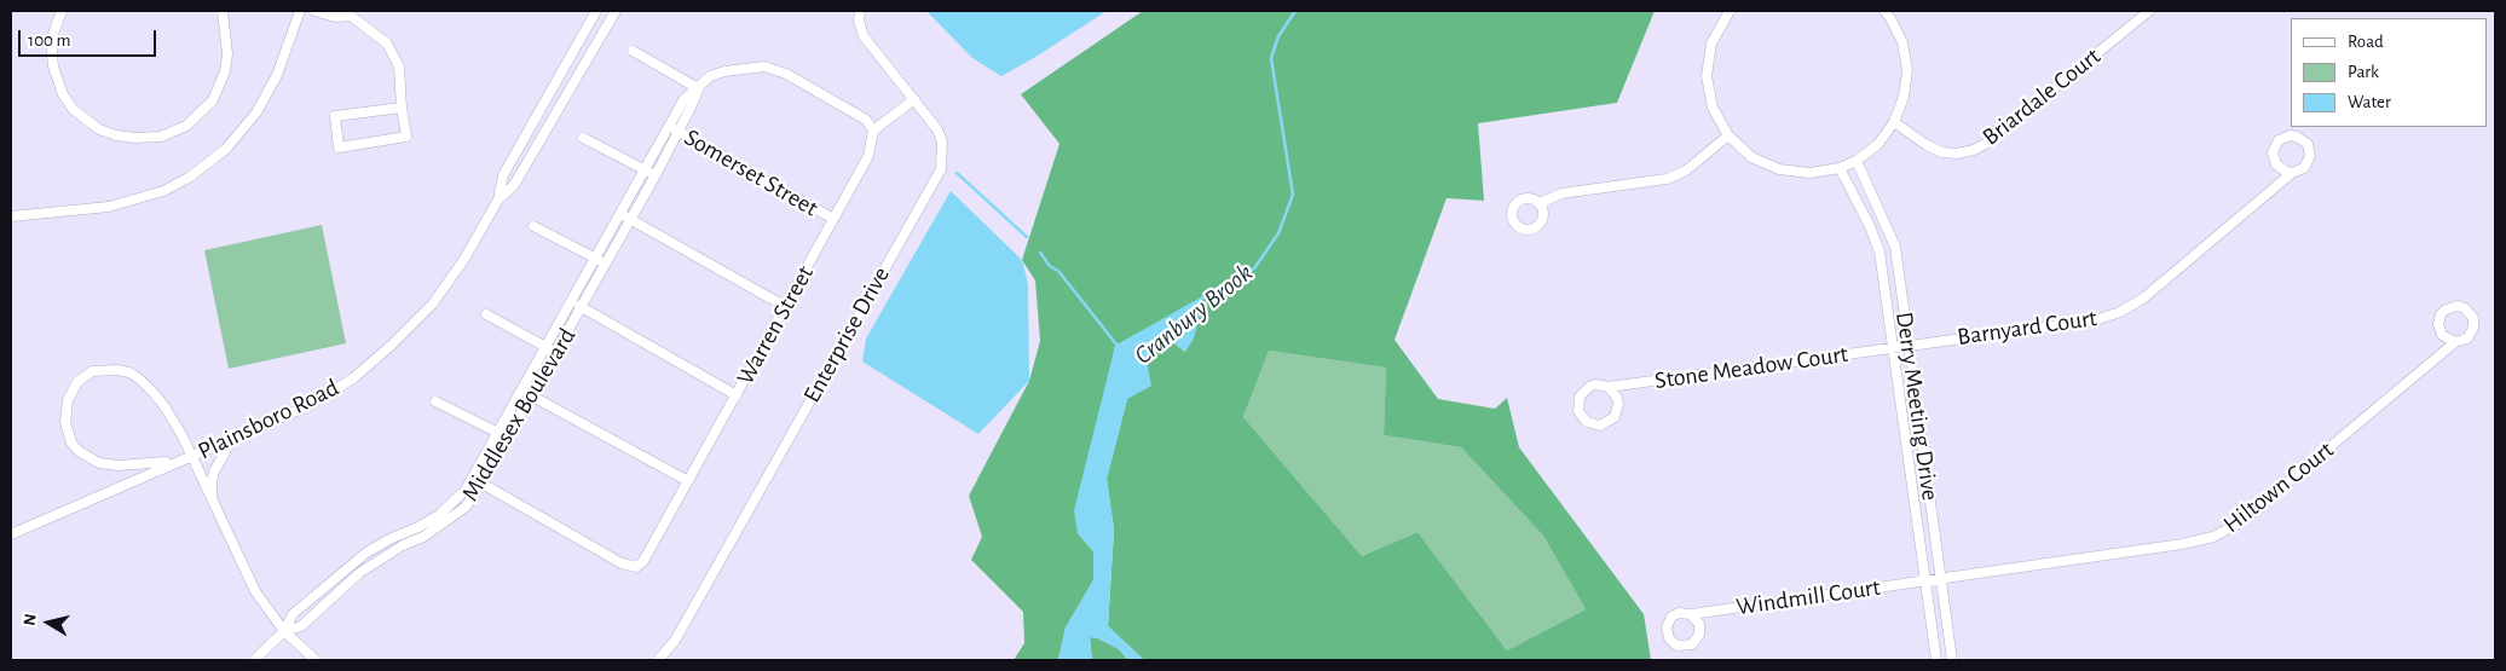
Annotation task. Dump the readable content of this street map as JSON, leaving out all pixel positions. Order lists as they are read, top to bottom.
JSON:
{
  "streets": {
    "street": [
      "Briardale Court",
      "Somerset Street",
      "Warren Street",
      "Barnyard Court",
      "Enterprise Drive",
      "Stone Meadow Court",
      "Derry Meeting Drive",
      "Middlesex Boulevard",
      "Plainsboro Road",
      "Hiltown Court",
      "Windmill Court"
    ]
  },
  "crossings": [
    ["Somerset Street", "Warren Street"],
    ["Somerset Street", "Middlesex Boulevard"],
    ["Warren Street", "Middlesex Boulevard"],
    ["Barnyard Court", "Stone Meadow Court"],
    ["Barnyard Court", "Derry Meeting Drive"],
    ["Stone Meadow Court", "Derry Meeting Drive"],
    ["Derry Meeting Drive", "Hiltown Court"],
    ["Derry Meeting Drive", "Windmill Court"],
    ["Middlesex Boulevard", "Plainsboro Road"],
    ["Hiltown Court", "Windmill Court"]
  ],
  "water": ["Cranbury Brook"],
  "legend": ["Road", "Park", "Water"],
  "scale_bar": "100 m",
  "north": "left"
}
